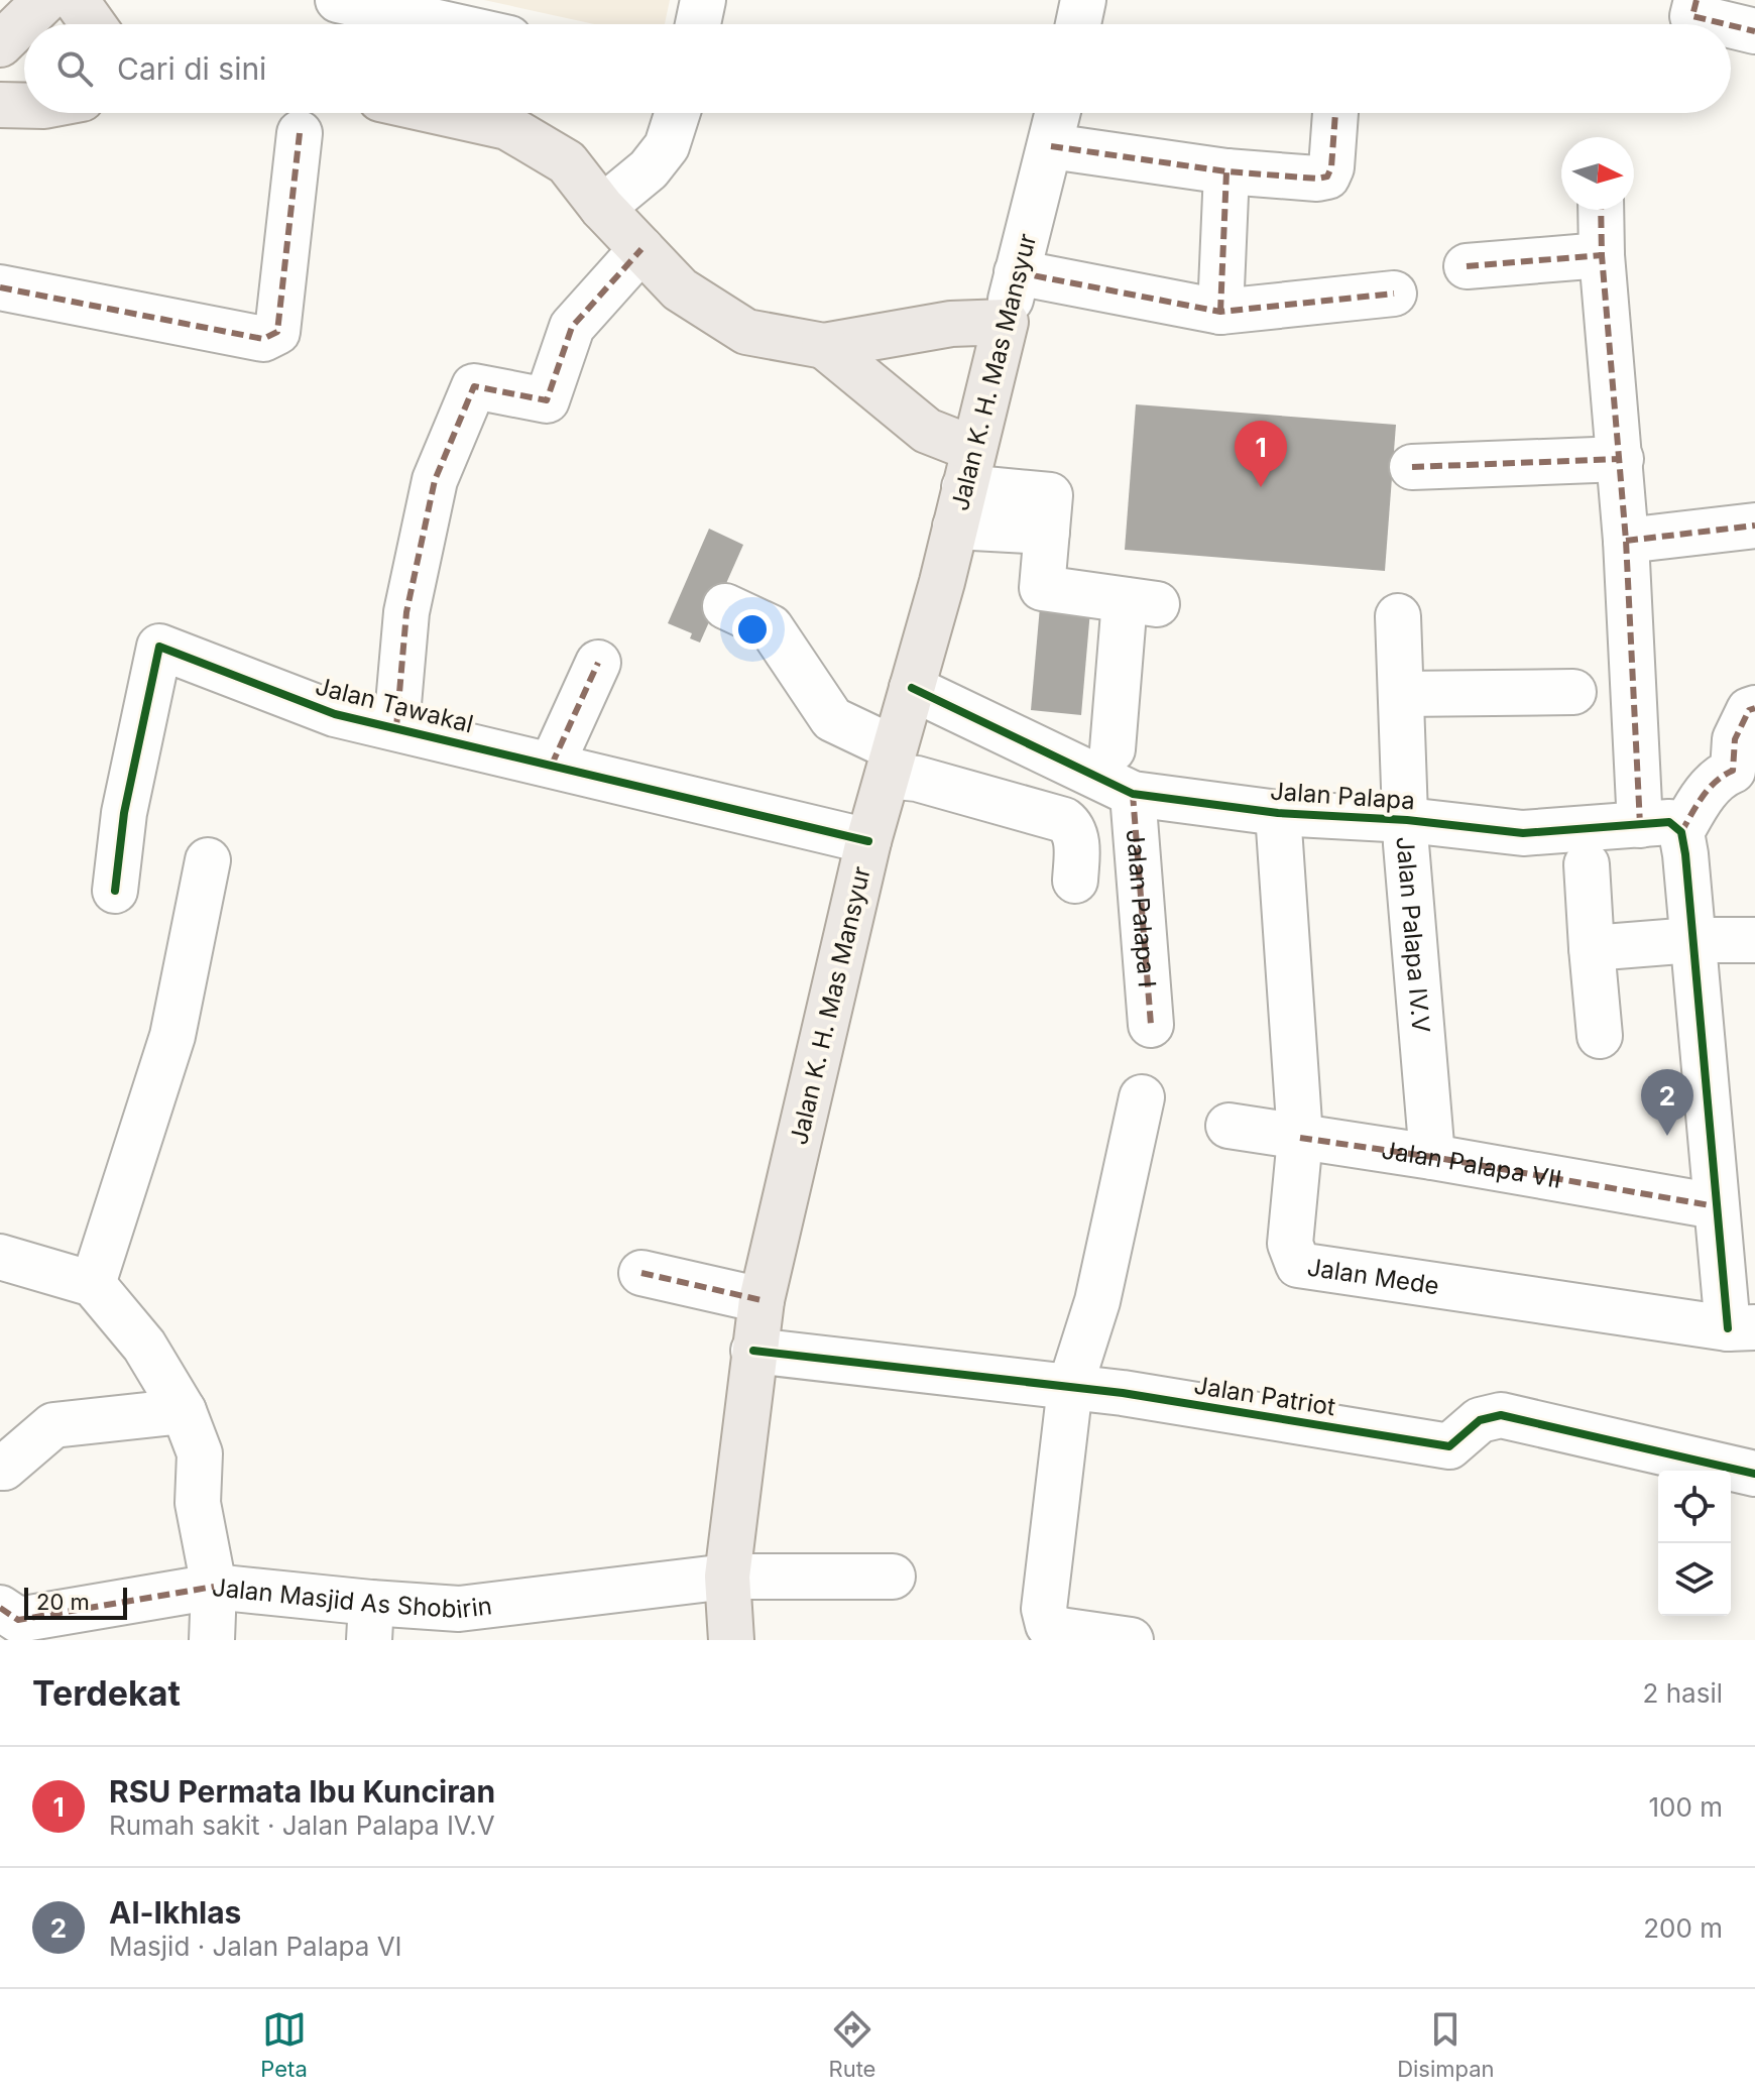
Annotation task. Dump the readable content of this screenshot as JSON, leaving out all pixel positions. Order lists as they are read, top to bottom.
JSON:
{
  "streets": {
    "main road": ["Jalan K. H. Mas Mansyur"],
    "street": [
      "Jalan Tawakal",
      "Jalan Palapa",
      "Jalan Palapa I",
      "Jalan Palapa IV.V",
      "Jalan Palapa VII",
      "Jalan Mede",
      "Jalan Patriot",
      "Jalan Masjid As Shobirin"
    ]
  },
  "crossings": [
    ["Jalan K. H. Mas Mansyur", "Jalan Tawakal"],
    ["Jalan K. H. Mas Mansyur", "Jalan Palapa"],
    ["Jalan K. H. Mas Mansyur", "Jalan Patriot"],
    ["Jalan K. H. Mas Mansyur", "Jalan Masjid As Shobirin"],
    ["Jalan Palapa", "Jalan Palapa I"],
    ["Jalan Palapa", "Jalan Palapa IV.V"],
    ["Jalan Palapa", "Jalan Mede"],
    ["Jalan Palapa IV.V", "Jalan Palapa VII"],
    ["Jalan Palapa VII", "Jalan Mede"]
  ],
  "scale_bar": "20 m",
  "north": "right",
  "page": {
    "search": "Cari di sini",
    "pins": ["1", "2"],
    "scale": "20 m",
    "heading": ["Terdekat", "2 hasil"],
    "list": [
      {
        "mark": "1",
        "name": "RSU Permata Ibu Kunciran",
        "note": "Rumah sakit · Jalan Palapa IV.V",
        "value": "100 m"
      },
      {
        "mark": "2",
        "name": "Al-Ikhlas",
        "note": "Masjid · Jalan Palapa VI",
        "value": "200 m"
      }
    ],
    "nav": ["Peta", "Rute", "Disimpan"]
  }
}
